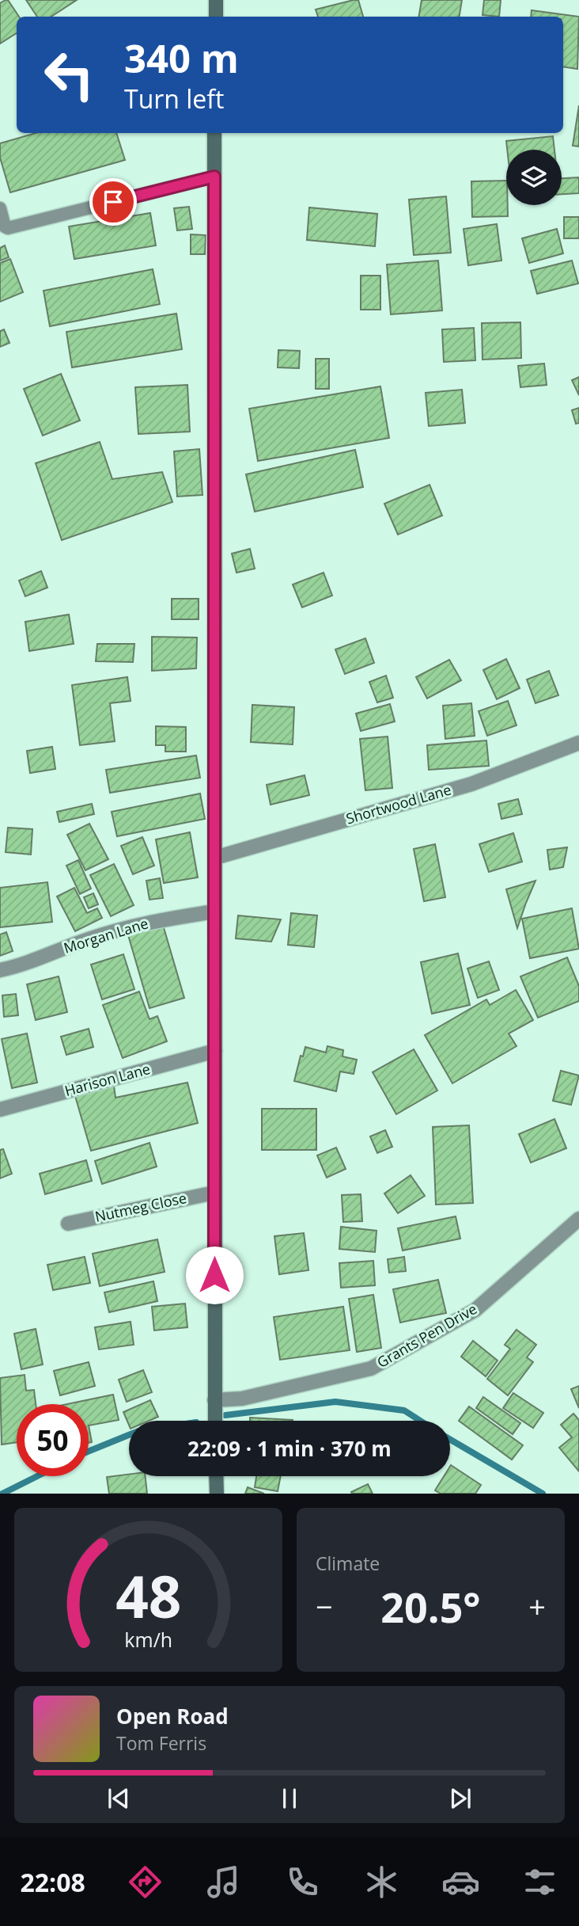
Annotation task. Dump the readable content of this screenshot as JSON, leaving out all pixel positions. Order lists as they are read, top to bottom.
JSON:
{
  "streets": {
    "street": [
      "Shortwood Lane",
      "Morgan Lane",
      "Harison Lane",
      "Nutmeg Close",
      "Grants Pen Drive"
    ]
  },
  "page": {
    "turn": ["340 m", "Turn left"],
    "limit": "50",
    "trip": "22:09 · 1 min · 370 m",
    "tile": "Climate",
    "heat": ["−", "20.5°", "+"],
    "song": ["Open Road", "Tom Ferris"],
    "tabs": "22:08",
    "gauge": ["48", "km/h"]
  }
}
